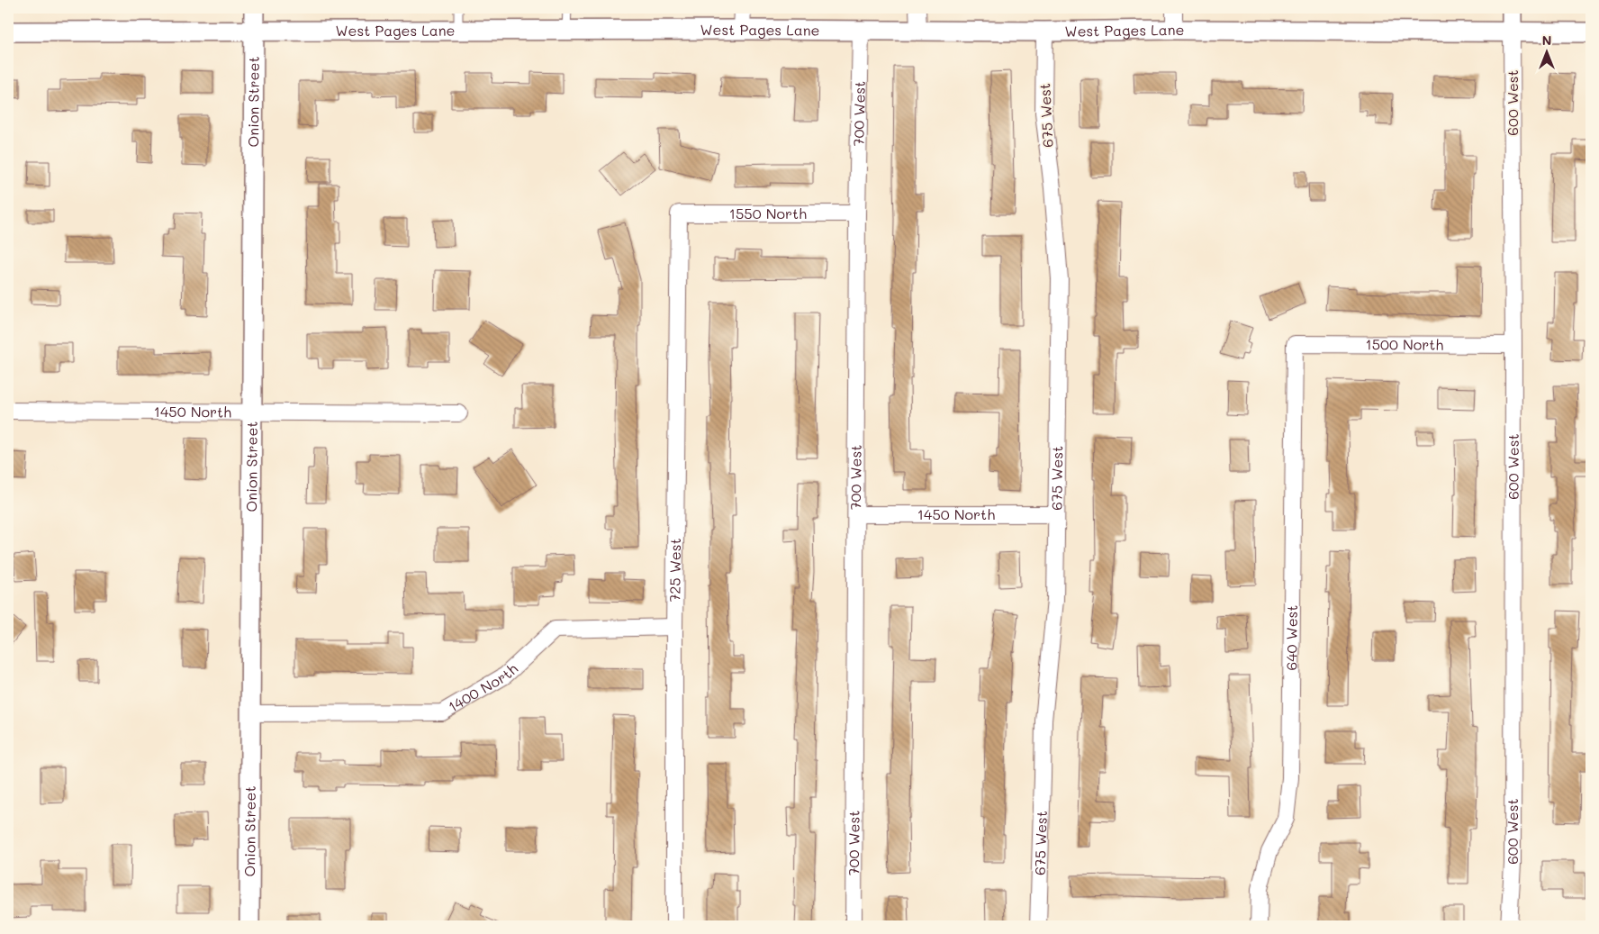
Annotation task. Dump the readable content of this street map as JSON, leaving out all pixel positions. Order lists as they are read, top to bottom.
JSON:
{
  "streets": {
    "street": [
      "West Pages Lane",
      "Onion Street",
      "600 West",
      "700 West",
      "675 West",
      "1550 North",
      "1500 North",
      "1450 North",
      "725 West",
      "640 West",
      "1400 North"
    ]
  },
  "crossings": [
    ["West Pages Lane", "Onion Street"],
    ["West Pages Lane", "600 West"],
    ["West Pages Lane", "700 West"],
    ["West Pages Lane", "675 West"],
    ["Onion Street", "1450 North"],
    ["Onion Street", "1400 North"],
    ["600 West", "1500 North"],
    ["700 West", "1550 North"],
    ["700 West", "1450 North"],
    ["675 West", "1450 North"],
    ["1550 North", "725 West"],
    ["1500 North", "640 West"],
    ["725 West", "1400 North"]
  ],
  "north": "top"
}
